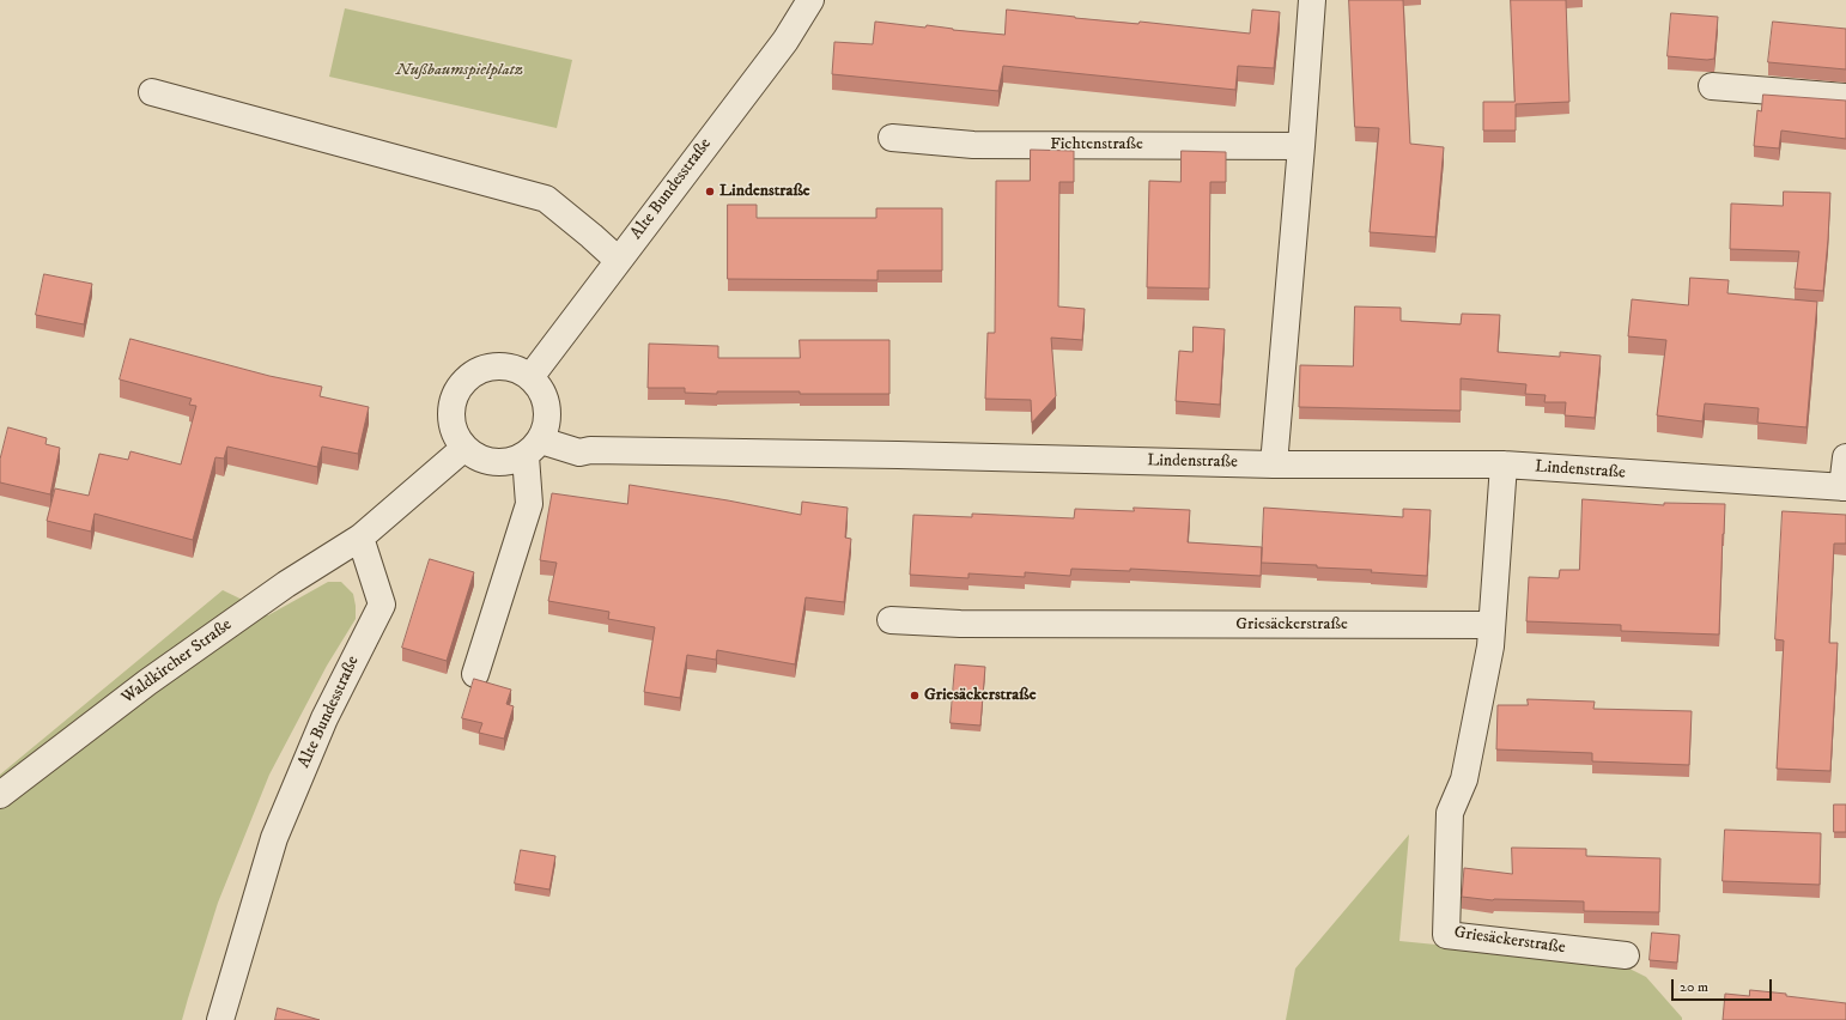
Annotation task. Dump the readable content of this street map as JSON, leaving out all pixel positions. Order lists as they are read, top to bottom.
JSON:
{
  "streets": {
    "street": [
      "Fichtenstraße",
      "Alte Bundesstraße",
      "Lindenstraße",
      "Griesäckerstraße",
      "Waldkircher Straße"
    ]
  },
  "crossings": [
    ["Alte Bundesstraße", "Lindenstraße"],
    ["Alte Bundesstraße", "Waldkircher Straße"],
    ["Lindenstraße", "Griesäckerstraße"]
  ],
  "parks": ["Nußbaumspielplatz"],
  "places": ["Lindenstraße", "Griesäckerstraße"],
  "scale_bar": "20 m"
}
